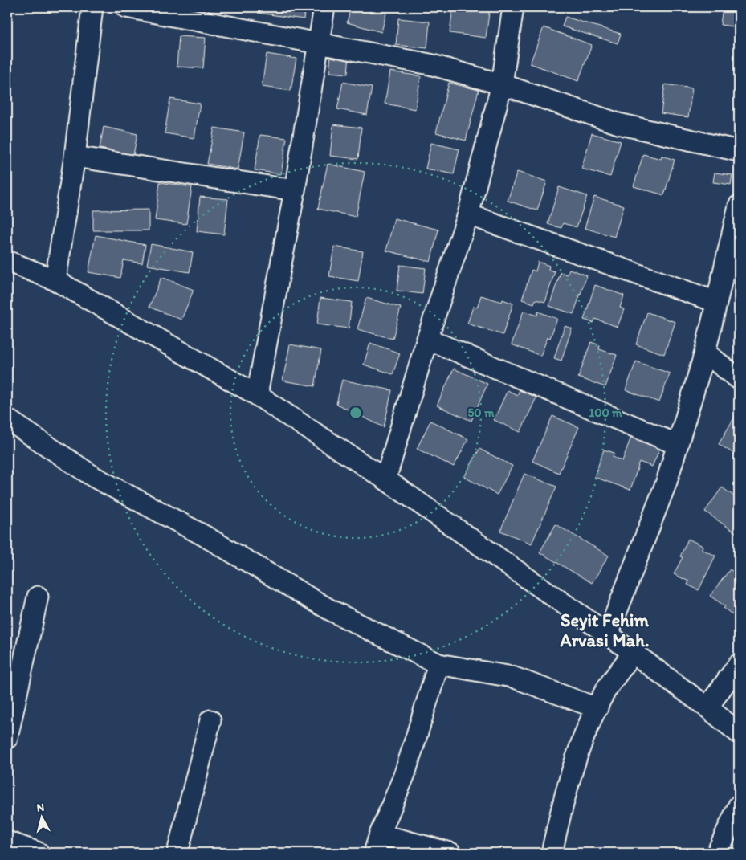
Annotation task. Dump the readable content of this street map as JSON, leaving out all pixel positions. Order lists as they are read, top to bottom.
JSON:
{
  "districts": ["Seyit Fehim Arvasi Mah."],
  "north": "top",
  "rings": ["50 m", "100 m"]
}
